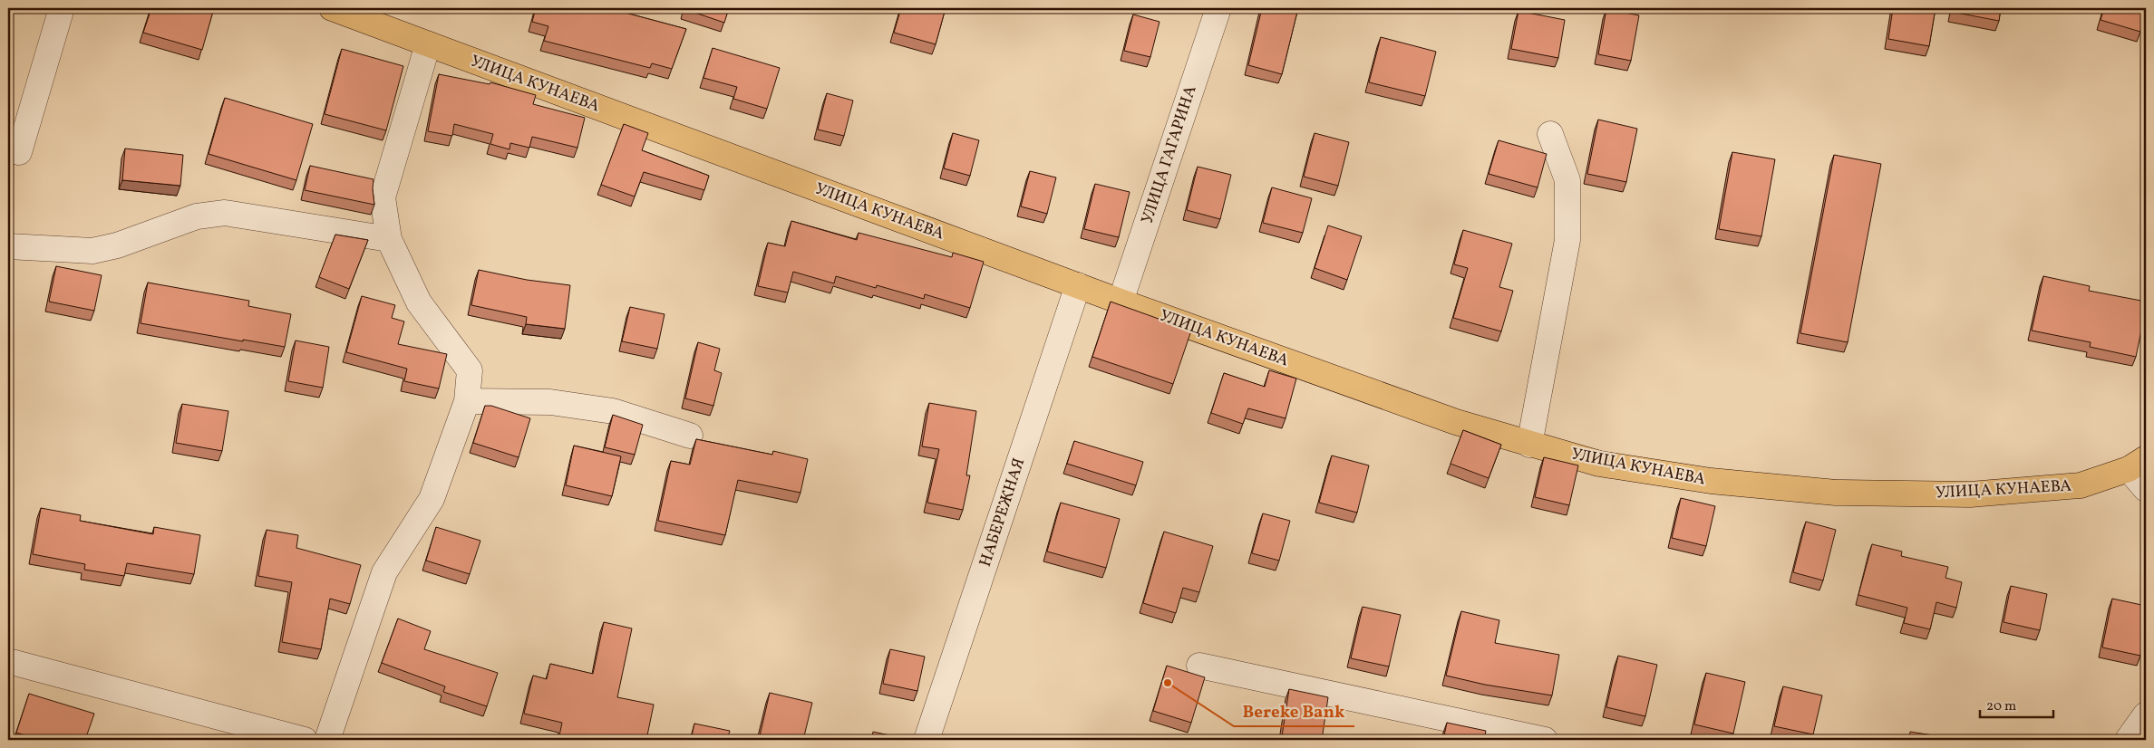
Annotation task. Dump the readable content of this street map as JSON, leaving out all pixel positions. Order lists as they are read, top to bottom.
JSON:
{
  "streets": {
    "main road": ["УЛИЦА КУНАЕВА"],
    "street": ["УЛИЦА ГАГАРИНА", "НАБЕРЕЖНАЯ"]
  },
  "crossings": [
    ["УЛИЦА КУНАЕВА", "УЛИЦА ГАГАРИНА"],
    ["УЛИЦА КУНАЕВА", "НАБЕРЕЖНАЯ"]
  ],
  "places": ["Bereke Bank"],
  "scale_bar": "20 m"
}
